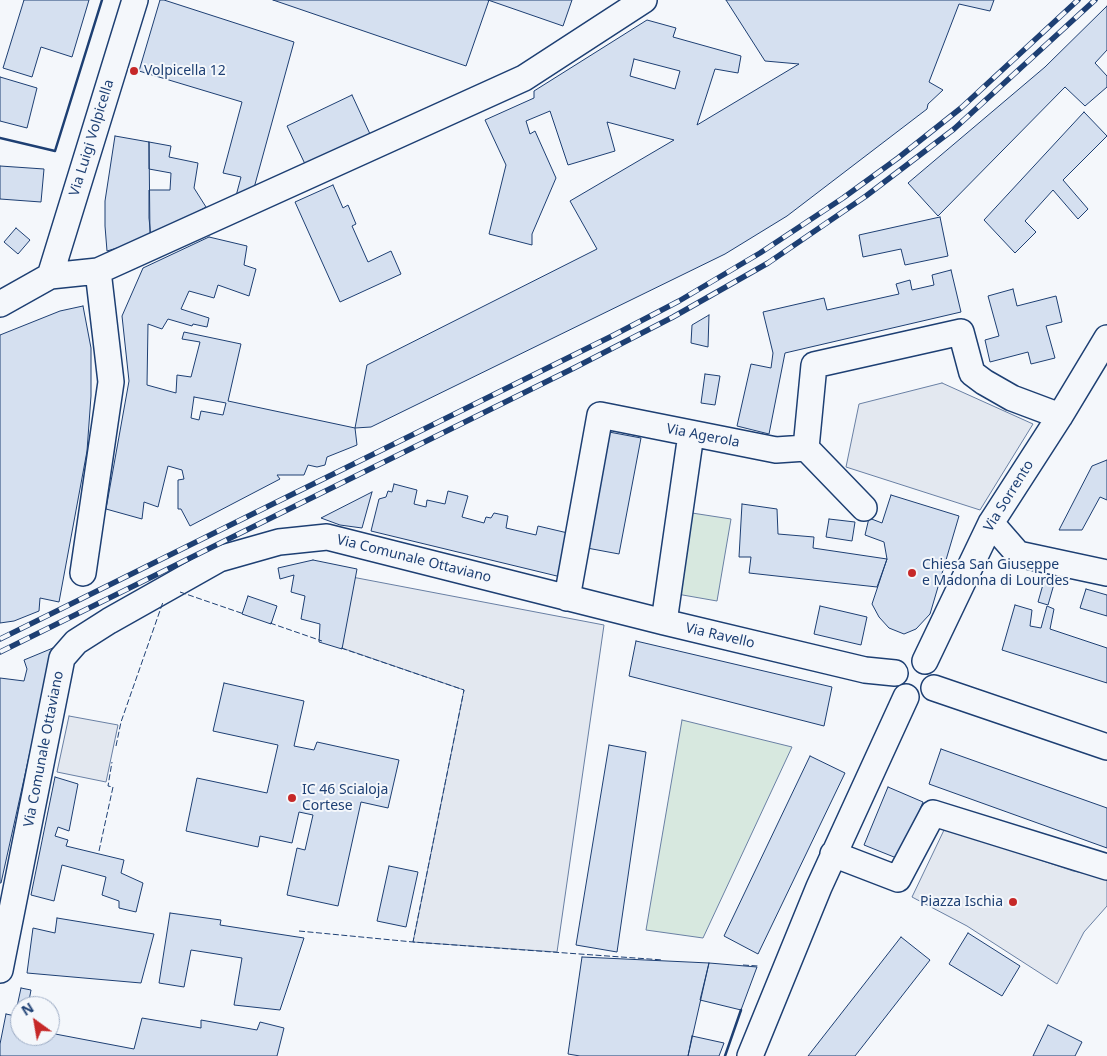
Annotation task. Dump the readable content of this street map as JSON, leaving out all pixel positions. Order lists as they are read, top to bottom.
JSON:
{
  "streets": {
    "street": [
      "Via Luigi Volpicella",
      "Via Agerola",
      "Via Sorrento",
      "Via Comunale Ottaviano",
      "Via Ravello"
    ]
  },
  "crossings": [
    ["Via Agerola", "Via Comunale Ottaviano"],
    ["Via Agerola", "Via Ravello"],
    ["Via Sorrento", "Via Ravello"],
    ["Via Comunale Ottaviano", "Via Ravello"]
  ],
  "places": [
    "Volpicella 12",
    "Chiesa San Giuseppe e Madonna di Lourdes",
    "IC 46 Scialoja Cortese",
    "Piazza Ischia"
  ],
  "north": "top left"
}
